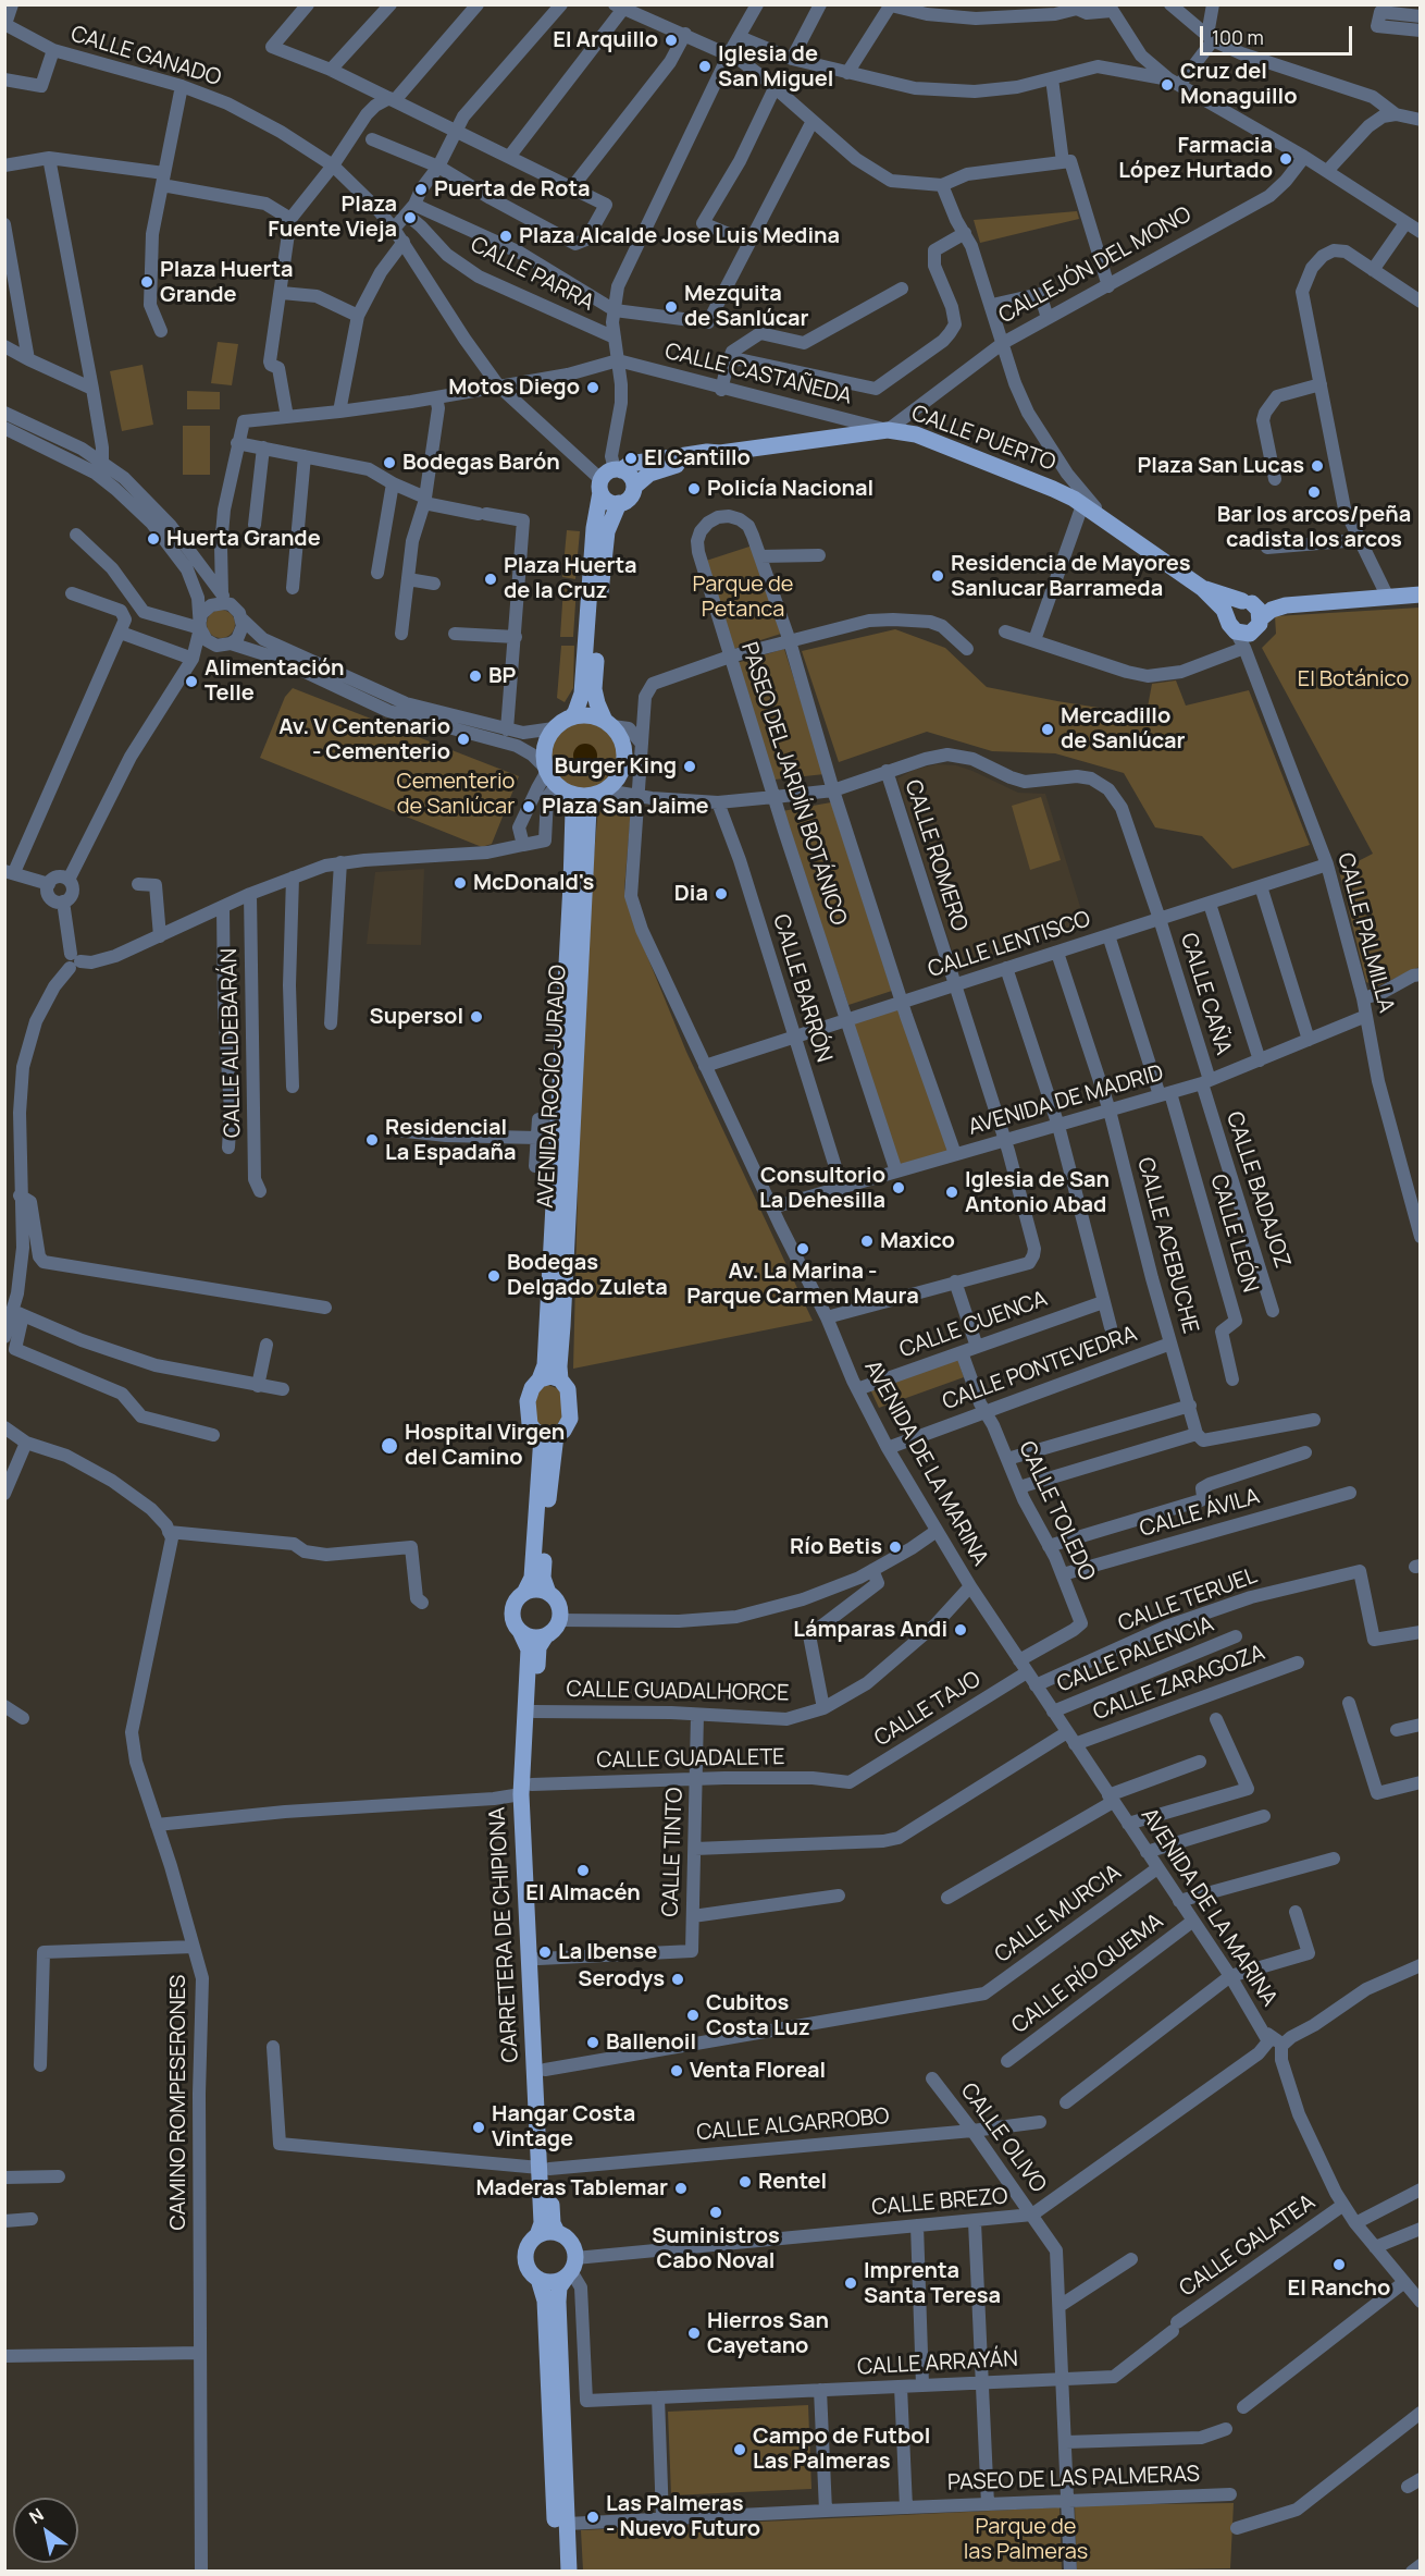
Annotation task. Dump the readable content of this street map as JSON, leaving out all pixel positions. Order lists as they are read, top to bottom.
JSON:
{
  "streets": {
    "main road": ["CALLE PUERTO", "AVENIDA ROCÍO JURADO", "CARRETERA DE CHIPIONA"],
    "street": [
      "CALLE GANADO",
      "CALLEJÓN DEL MONO",
      "CALLE PARRA",
      "CALLE CASTAÑEDA",
      "PASEO DEL JARDÍN BOTÁNICO",
      "CALLE ROMERO",
      "CALLE PALMILLA",
      "CALLE LENTISCO",
      "CALLE BARRÓN",
      "CALLE CAÑA",
      "CALLE ALDEBARÁN",
      "AVENIDA DE MADRID",
      "CALLE BADAJOZ",
      "CALLE LEÓN",
      "CALLE ACEBUCHE",
      "CALLE CUENCA",
      "CALLE PONTEVEDRA",
      "AVENIDA DE LA MARINA",
      "CALLE TOLEDO",
      "CALLE ÁVILA",
      "CALLE TERUEL",
      "CALLE PALENCIA",
      "CALLE ZARAGOZA",
      "CALLE GUADALHORCE",
      "CALLE TAJO",
      "CALLE GUADALETE",
      "CALLE TINTO",
      "CALLE MURCIA",
      "CALLE RÍO QUEMA",
      "CAMINO ROMPESERONES",
      "CALLE ALGARROBO",
      "CALLE OLIVO",
      "CALLE BREZO",
      "CALLE GALATEA",
      "CALLE ARRAYÁN",
      "PASEO DE LAS PALMERAS"
    ]
  },
  "crossings": [
    ["CALLE GANADO", "CALLE PUERTO"],
    ["CALLEJÓN DEL MONO", "CALLE CASTAÑEDA"],
    ["CALLEJÓN DEL MONO", "CALLE PUERTO"],
    ["CALLE CASTAÑEDA", "CALLE PUERTO"],
    ["CALLE PUERTO", "CALLE PALMILLA"],
    ["PASEO DEL JARDÍN BOTÁNICO", "CALLE LENTISCO"],
    ["PASEO DEL JARDÍN BOTÁNICO", "CALLE CAÑA"],
    ["PASEO DEL JARDÍN BOTÁNICO", "AVENIDA DE MADRID"],
    ["PASEO DEL JARDÍN BOTÁNICO", "AVENIDA DE LA MARINA"],
    ["CALLE ROMERO", "CALLE LENTISCO"],
    ["CALLE ROMERO", "CALLE CAÑA"],
    ["CALLE ROMERO", "AVENIDA DE MADRID"],
    ["CALLE ROMERO", "AVENIDA DE LA MARINA"],
    ["CALLE PALMILLA", "CALLE LENTISCO"],
    ["CALLE PALMILLA", "AVENIDA DE MADRID"],
    ["CALLE LENTISCO", "CALLE BARRÓN"],
    ["CALLE LENTISCO", "CALLE CAÑA"],
    ["CALLE LENTISCO", "CALLE ACEBUCHE"],
    ["CALLE LENTISCO", "AVENIDA DE LA MARINA"],
    ["CALLE BARRÓN", "CALLE CAÑA"],
    ["CALLE BARRÓN", "AVENIDA DE MADRID"],
    ["CALLE CAÑA", "AVENIDA ROCÍO JURADO"],
    ["CALLE CAÑA", "AVENIDA DE MADRID"],
    ["CALLE CAÑA", "CALLE BADAJOZ"],
    ["CALLE CAÑA", "AVENIDA DE LA MARINA"],
    ["AVENIDA DE MADRID", "CALLE BADAJOZ"],
    ["AVENIDA DE MADRID", "CALLE LEÓN"],
    ["AVENIDA DE MADRID", "CALLE ACEBUCHE"],
    ["AVENIDA DE MADRID", "AVENIDA DE LA MARINA"],
    ["CALLE ACEBUCHE", "CALLE PONTEVEDRA"],
    ["CALLE CUENCA", "AVENIDA DE LA MARINA"],
    ["CALLE CUENCA", "CALLE TOLEDO"],
    ["CALLE PONTEVEDRA", "AVENIDA DE LA MARINA"],
    ["CALLE PONTEVEDRA", "CALLE TOLEDO"],
    ["AVENIDA DE LA MARINA", "CALLE TOLEDO"],
    ["AVENIDA DE LA MARINA", "CALLE TERUEL"],
    ["AVENIDA DE LA MARINA", "CALLE PALENCIA"],
    ["AVENIDA DE LA MARINA", "CALLE ZARAGOZA"],
    ["AVENIDA DE LA MARINA", "CALLE GUADALHORCE"],
    ["AVENIDA DE LA MARINA", "CALLE TAJO"],
    ["AVENIDA DE LA MARINA", "CALLE MURCIA"],
    ["AVENIDA DE LA MARINA", "CALLE RÍO QUEMA"],
    ["AVENIDA DE LA MARINA", "CALLE BREZO"],
    ["AVENIDA DE LA MARINA", "CALLE GALATEA"],
    ["CALLE TOLEDO", "CALLE ÁVILA"],
    ["CALLE ZARAGOZA", "CALLE TINTO"],
    ["CALLE GUADALHORCE", "CALLE TINTO"],
    ["CALLE GUADALHORCE", "CARRETERA DE CHIPIONA"],
    ["CALLE TAJO", "CALLE GUADALETE"],
    ["CALLE GUADALETE", "CALLE TINTO"],
    ["CALLE GUADALETE", "CARRETERA DE CHIPIONA"],
    ["CALLE GUADALETE", "CAMINO ROMPESERONES"],
    ["CALLE TINTO", "CARRETERA DE CHIPIONA"],
    ["CALLE MURCIA", "CARRETERA DE CHIPIONA"],
    ["CARRETERA DE CHIPIONA", "CALLE ALGARROBO"],
    ["CARRETERA DE CHIPIONA", "CALLE BREZO"],
    ["CARRETERA DE CHIPIONA", "CALLE ARRAYÁN"],
    ["CALLE ALGARROBO", "CALLE OLIVO"],
    ["CALLE OLIVO", "CALLE BREZO"],
    ["CALLE OLIVO", "CALLE ARRAYÁN"],
    ["CALLE OLIVO", "PASEO DE LAS PALMERAS"],
    ["CALLE BREZO", "CALLE ARRAYÁN"],
    ["CALLE GALATEA", "CALLE ARRAYÁN"]
  ],
  "parks": [
    "Parque de Petanca",
    "El Botánico",
    "Cementerio de Sanlúcar",
    "Parque de las Palmeras"
  ],
  "places": [
    "El Arquillo",
    "Iglesia de San Miguel",
    "Cruz del Monaguillo",
    "Farmacia López Hurtado",
    "Puerta de Rota",
    "Plaza Fuente Vieja",
    "Plaza Alcalde Jose Luis Medina",
    "Plaza Huerta Grande",
    "Mezquita de Sanlúcar",
    "Motos Diego",
    "El Cantillo",
    "Bodegas Barón",
    "Plaza San Lucas",
    "Policía Nacional",
    "Bar los arcos/peña cadista los arcos",
    "Huerta Grande",
    "Residencia de Mayores Sanlucar Barrameda",
    "Plaza Huerta de la Cruz",
    "BP",
    "Alimentación Telle",
    "Mercadillo de Sanlúcar",
    "Av. V Centenario - Cementerio",
    "Burger King",
    "Plaza San Jaime",
    "McDonald's",
    "Dia",
    "Supersol",
    "Residencial La Espadaña",
    "Consultorio La Dehesilla",
    "Iglesia de San Antonio Abad",
    "Maxico",
    "Av. La Marina - Parque Carmen Maura",
    "Bodegas Delgado Zuleta",
    "Hospital Virgen del Camino",
    "Río Betis",
    "Lámparas Andi",
    "El Almacén",
    "La Ibense",
    "Serodys",
    "Cubitos Costa Luz",
    "Ballenoil",
    "Venta Floreal",
    "Hangar Costa Vintage",
    "Rentel",
    "Maderas Tablemar",
    "Suministros Cabo Noval",
    "El Rancho",
    "Imprenta Santa Teresa",
    "Hierros San Cayetano",
    "Campo de Futbol Las Palmeras",
    "Las Palmeras - Nuevo Futuro"
  ],
  "scale_bar": "100 m",
  "north": "top left"
}
